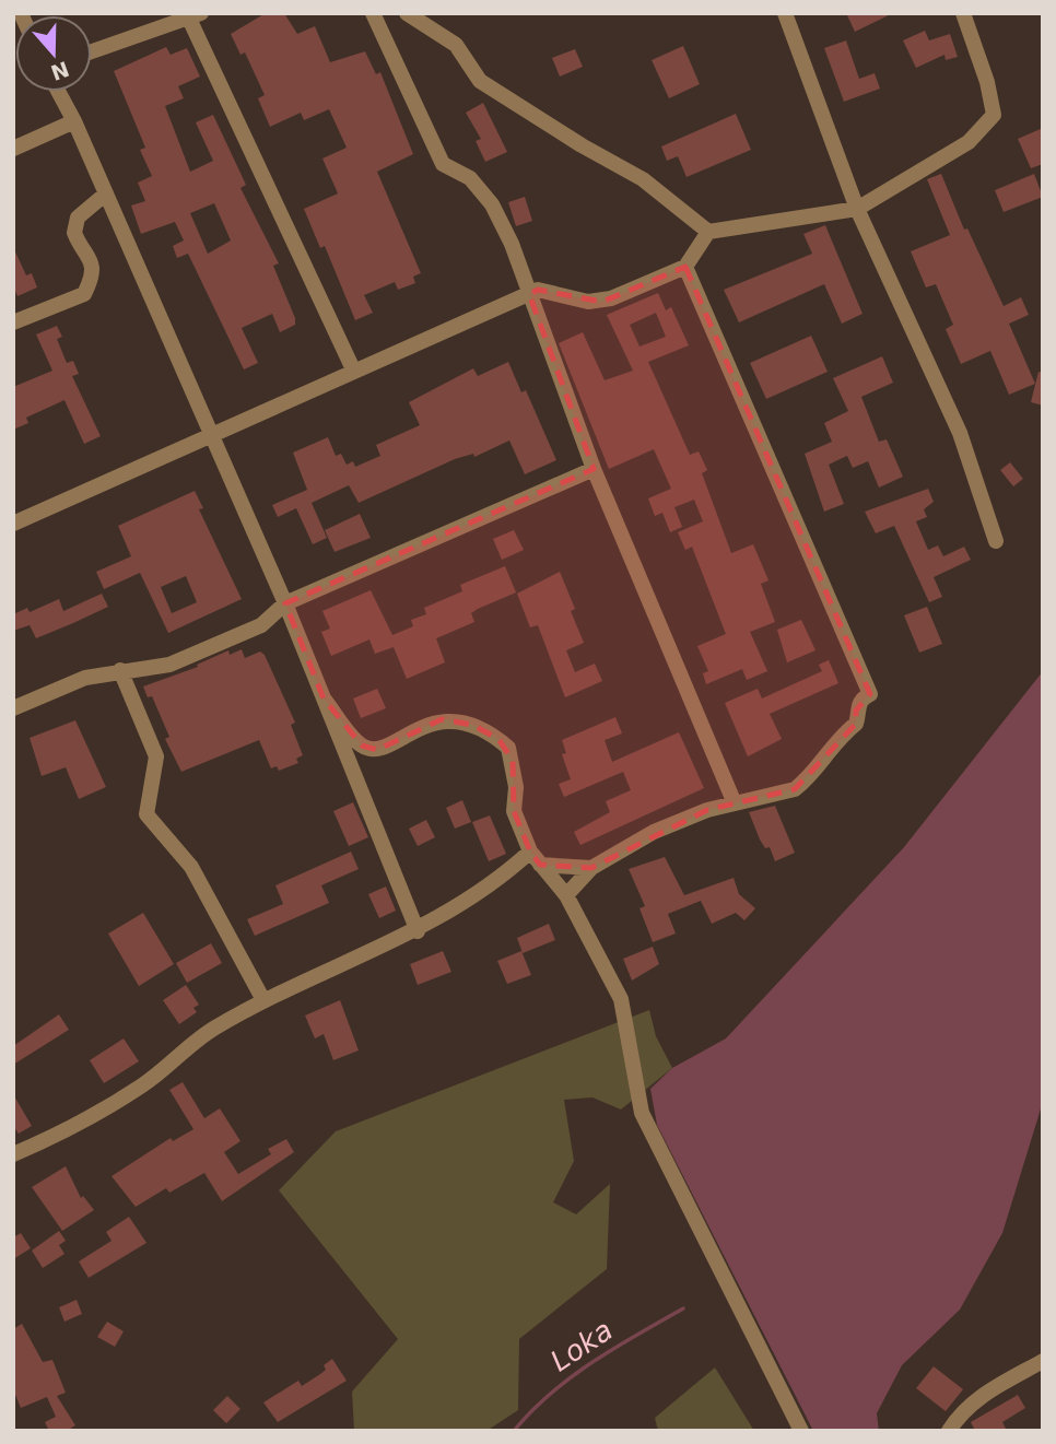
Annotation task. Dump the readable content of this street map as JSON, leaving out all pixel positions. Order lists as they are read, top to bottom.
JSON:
{
  "water": ["Loka"],
  "north": "bottom"
}
